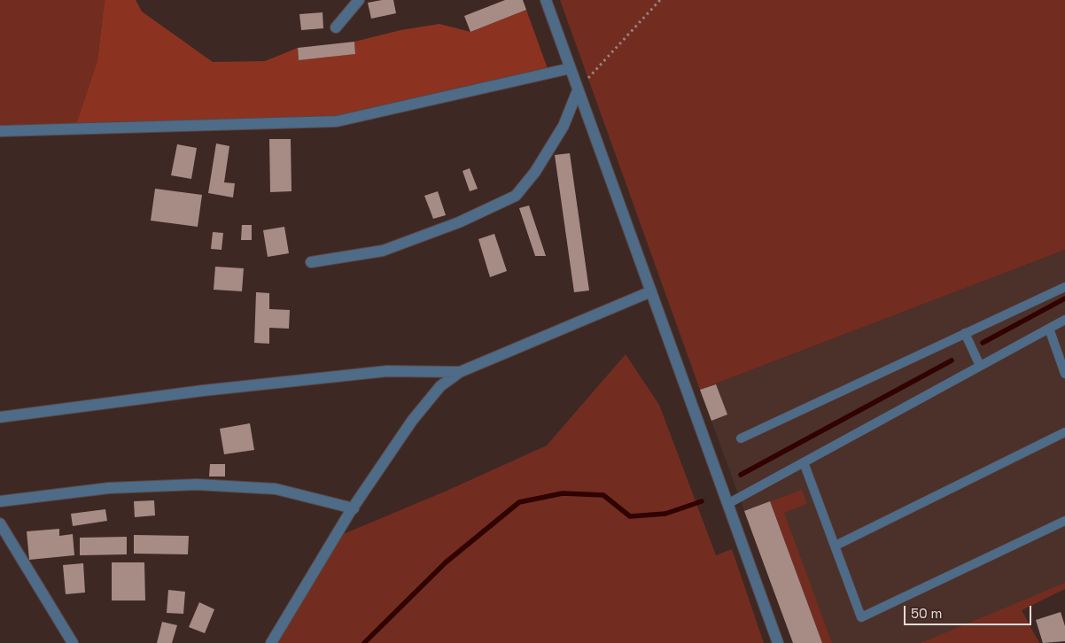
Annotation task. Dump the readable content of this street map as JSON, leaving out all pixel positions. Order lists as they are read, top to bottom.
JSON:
{
  "scale_bar": "50 m"
}
